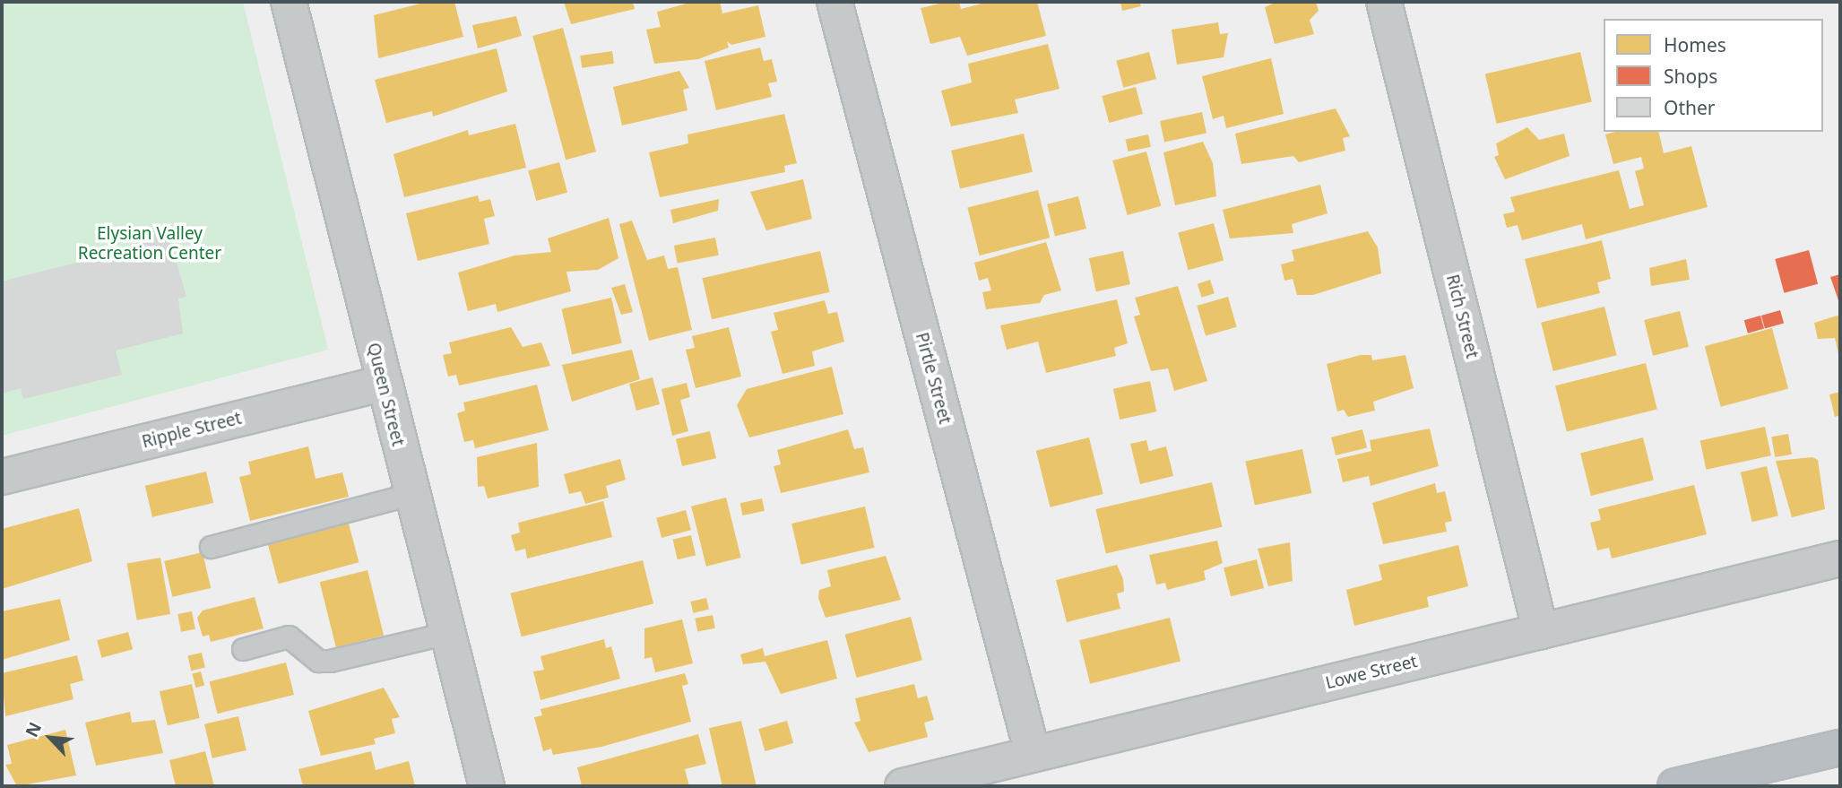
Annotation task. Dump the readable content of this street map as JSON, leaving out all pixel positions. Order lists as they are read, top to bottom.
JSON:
{
  "streets": {
    "street": [
      "Rich Street",
      "Pirtle Street",
      "Queen Street",
      "Ripple Street",
      "Lowe Street"
    ]
  },
  "crossings": [
    ["Rich Street", "Lowe Street"],
    ["Pirtle Street", "Lowe Street"],
    ["Queen Street", "Ripple Street"]
  ],
  "parks": ["Elysian Valley Recreation Center"],
  "legend": ["Homes", "Shops", "Other"],
  "north": "top left"
}
